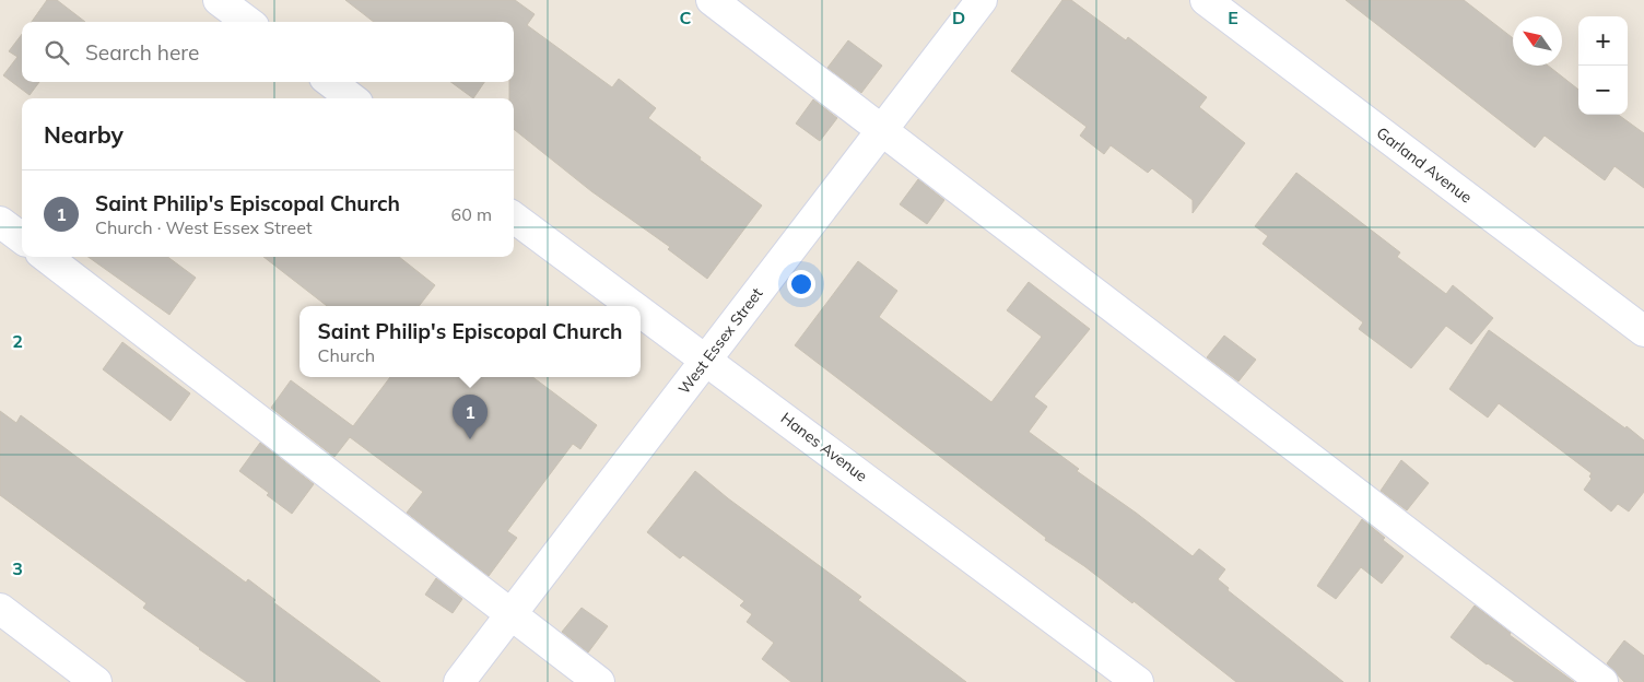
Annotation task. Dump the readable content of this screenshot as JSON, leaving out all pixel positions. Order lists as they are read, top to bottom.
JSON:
{
  "streets": {
    "street": ["Garland Avenue", "West Essex Street", "Hanes Avenue"]
  },
  "crossings": [
    ["West Essex Street", "Hanes Avenue"]
  ],
  "north": "top left",
  "page": {
    "map_buttons": ["+", "−"],
    "search": "Search here",
    "heading": "Nearby",
    "list": [
      {
        "mark": "1",
        "name": "Saint Philip's Episcopal Church",
        "note": "Church · West Essex Street",
        "value": "60 m"
      }
    ],
    "popup": ["Saint Philip's Episcopal Church", "Church"],
    "pins": "1"
  },
  "grid": {
    "columns": ["C", "D", "E"],
    "rows": ["2", "3"]
  }
}
